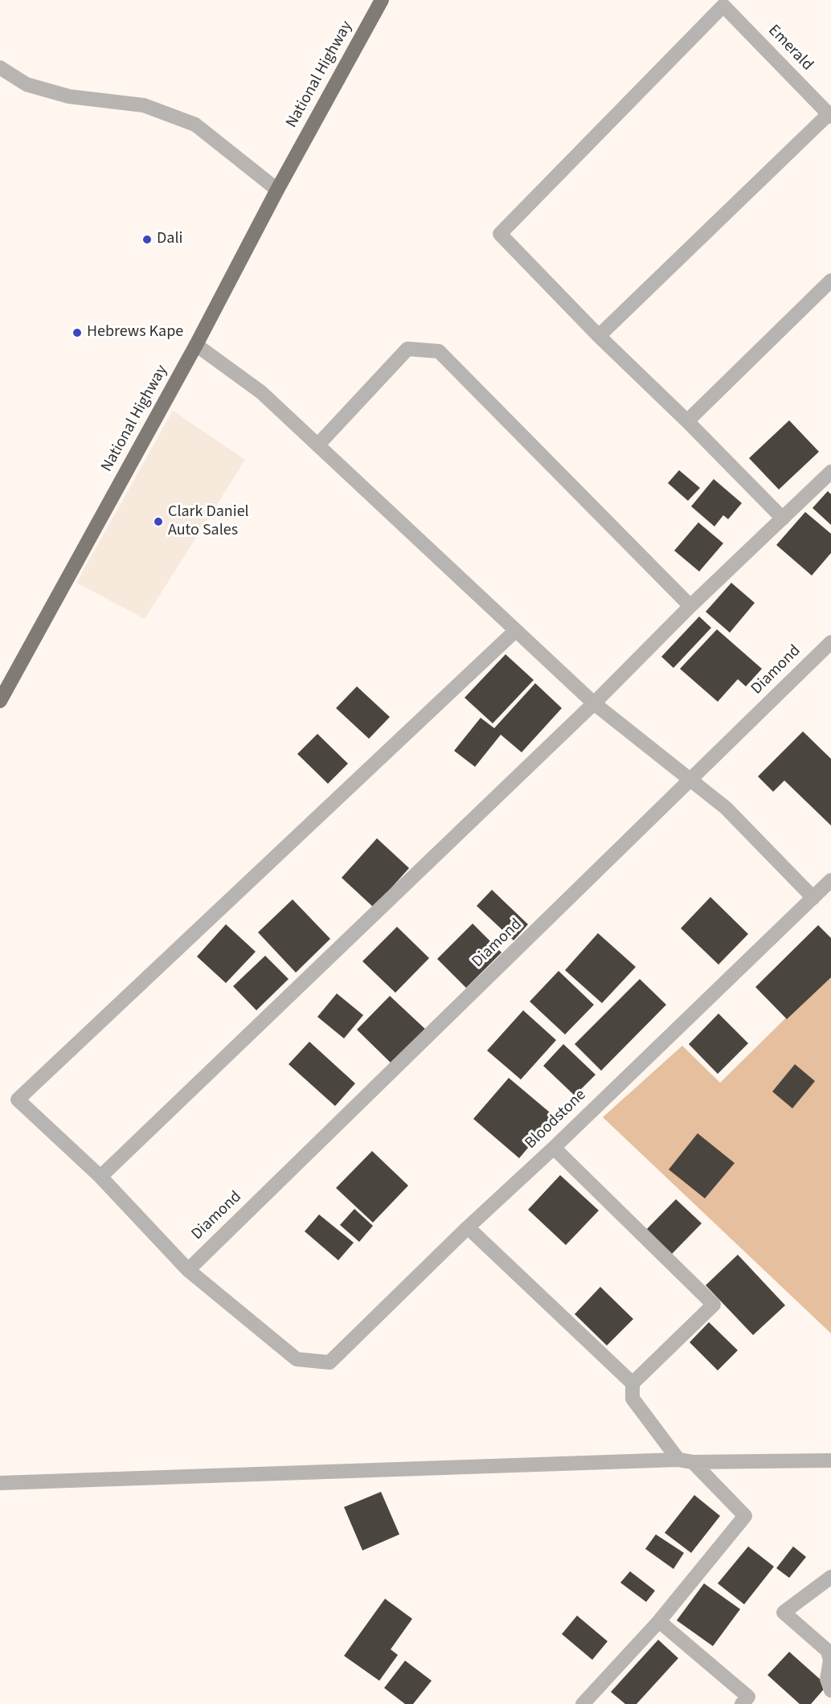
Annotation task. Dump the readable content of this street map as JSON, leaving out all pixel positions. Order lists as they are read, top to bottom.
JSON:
{
  "streets": {
    "main road": ["National Highway"],
    "street": ["Emerald", "Diamond", "Bloodstone"]
  },
  "crossings": [
    ["Diamond", "Bloodstone"]
  ],
  "places": ["Dali", "Hebrews Kape", "Clark Daniel Auto Sales"]
}
